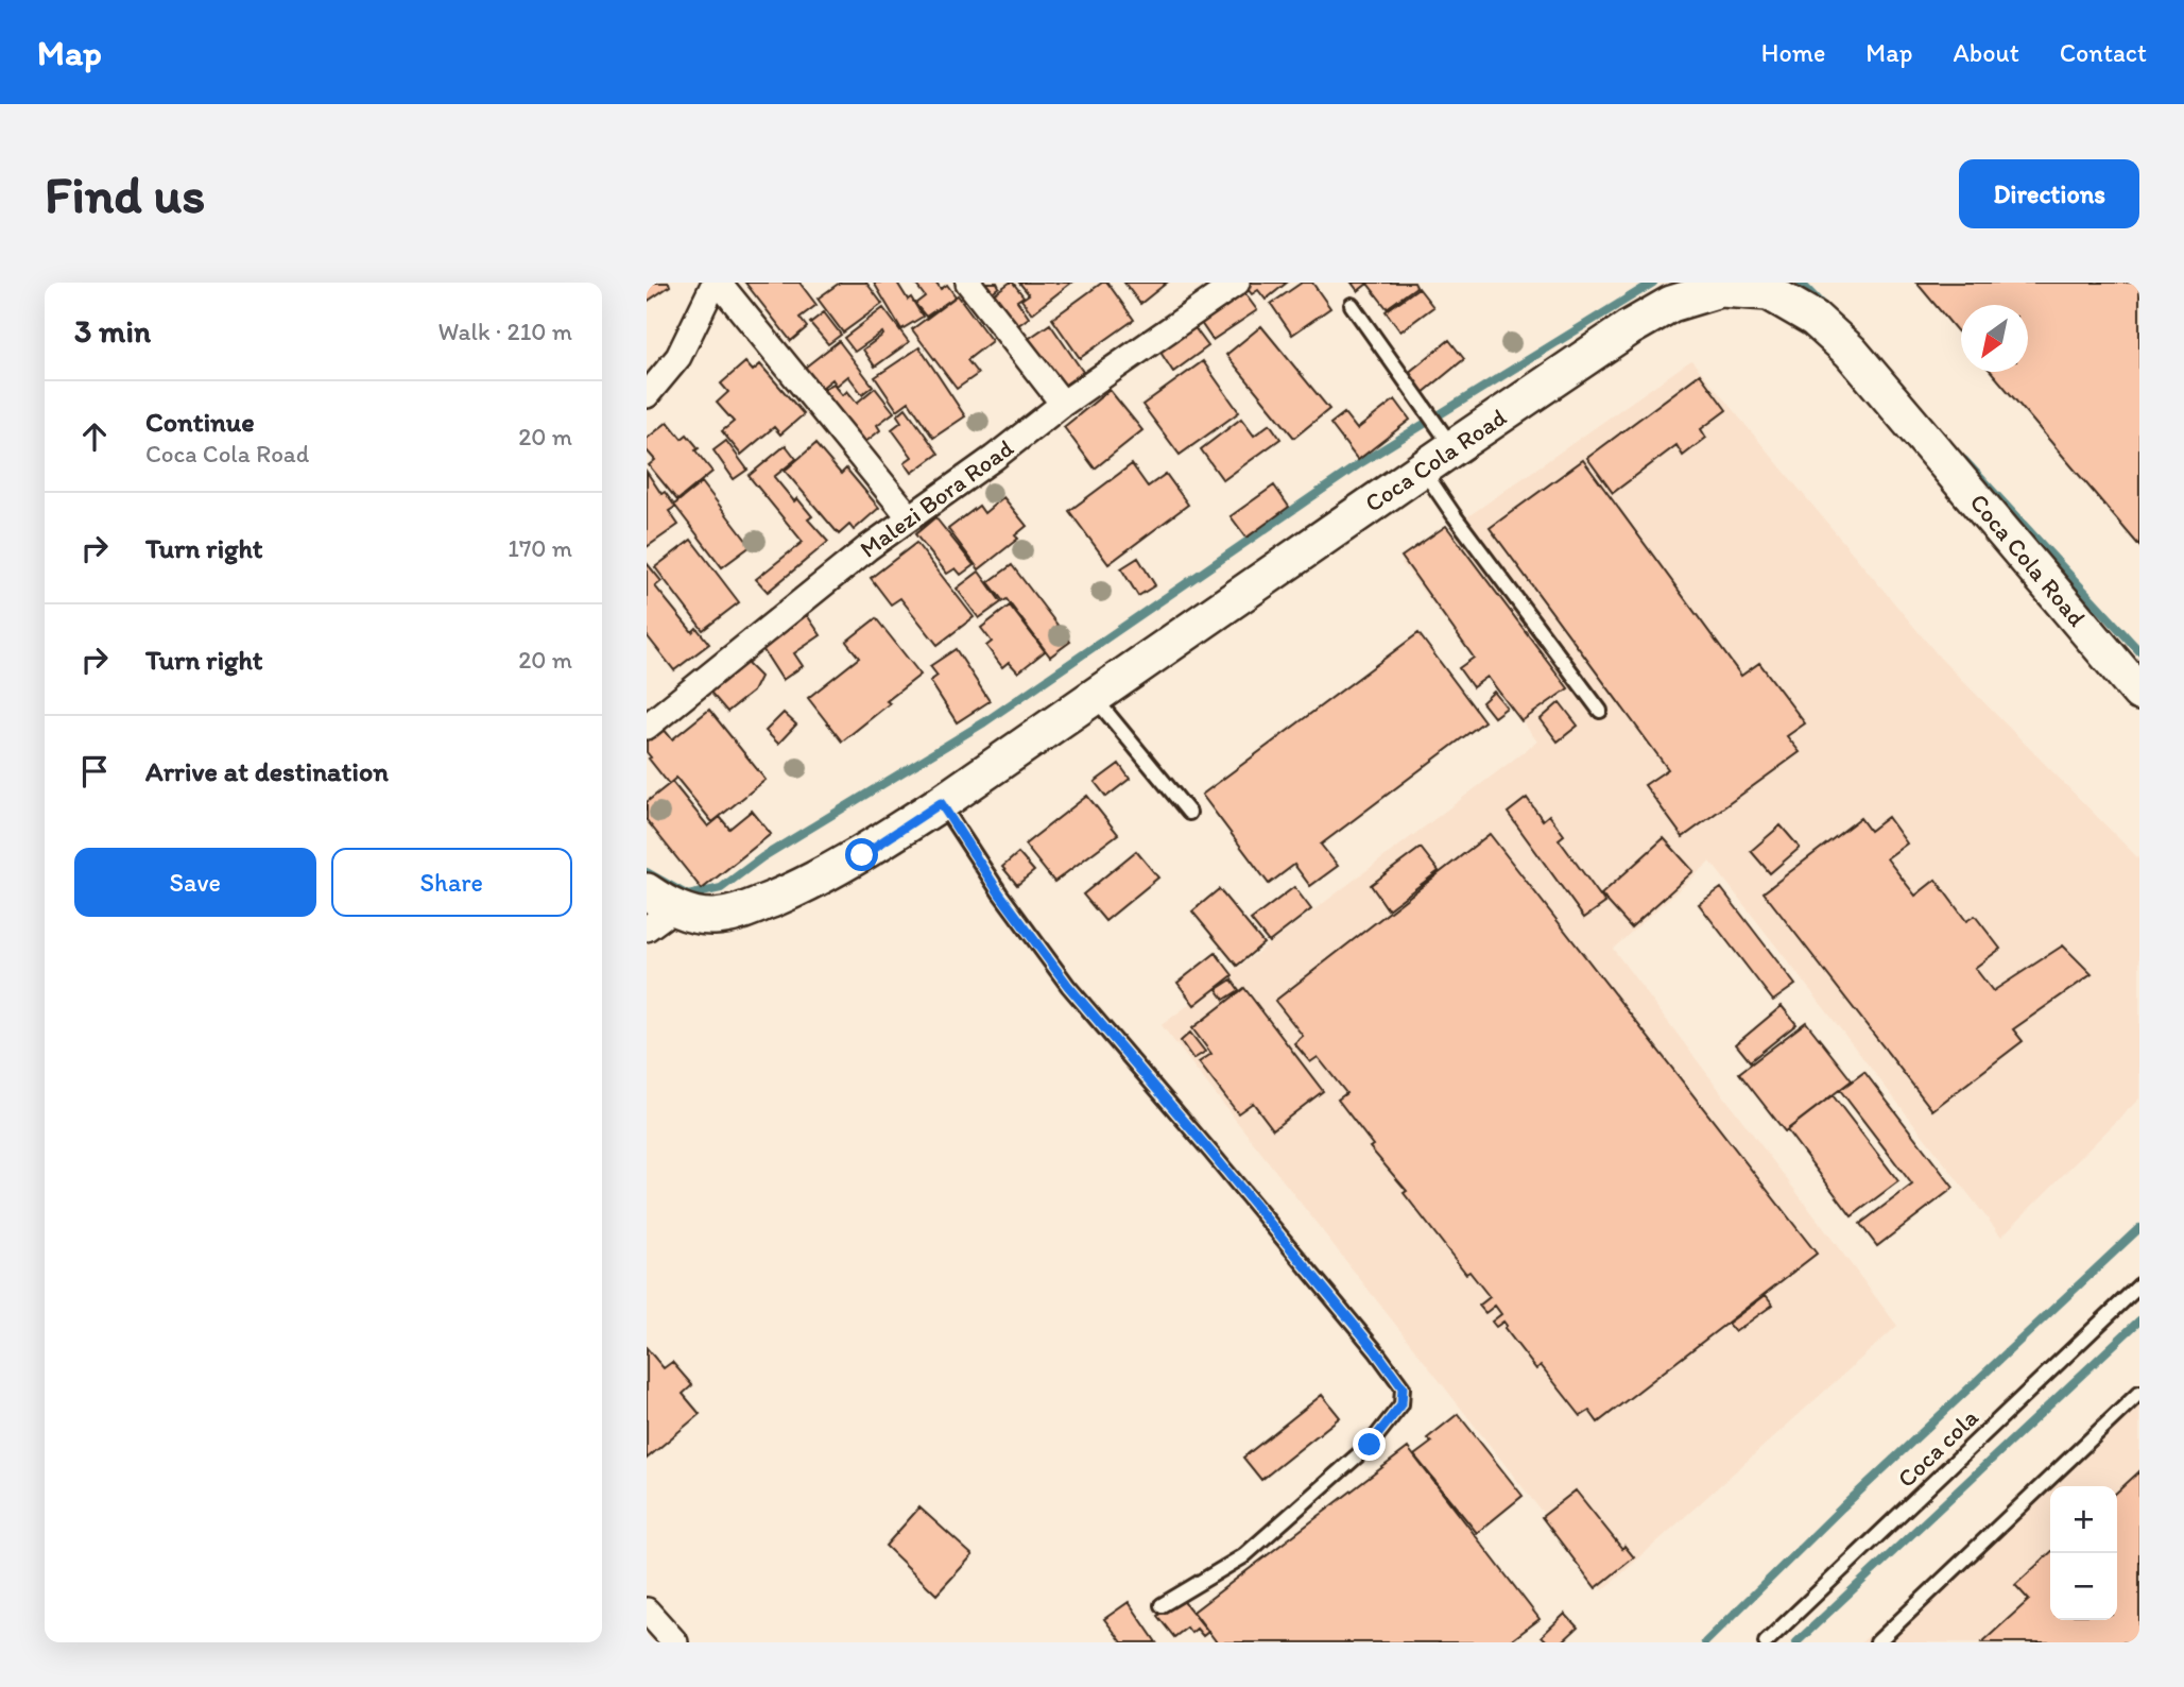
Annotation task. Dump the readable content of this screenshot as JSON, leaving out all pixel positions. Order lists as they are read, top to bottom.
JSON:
{
  "streets": {
    "main road": ["Coca Cola Road"],
    "street": ["Malezi Bora Road"],
    "lane": ["Coca cola"]
  },
  "north": "bottom left",
  "page": {
    "header": "Map",
    "nav": [
      "Home",
      "Map",
      "About",
      "Contact"
    ],
    "buttons": [
      "Directions",
      ["Save", "Share"]
    ],
    "title": "Find us",
    "heading": ["3 min", "Walk · 210 m"],
    "list": [
      ["Continue", "Coca Cola Road", "20 m"],
      ["Turn right", "170 m"],
      ["Turn right", "20 m"],
      "Arrive at destination"
    ],
    "map_buttons": ["+", "−"]
  }
}
